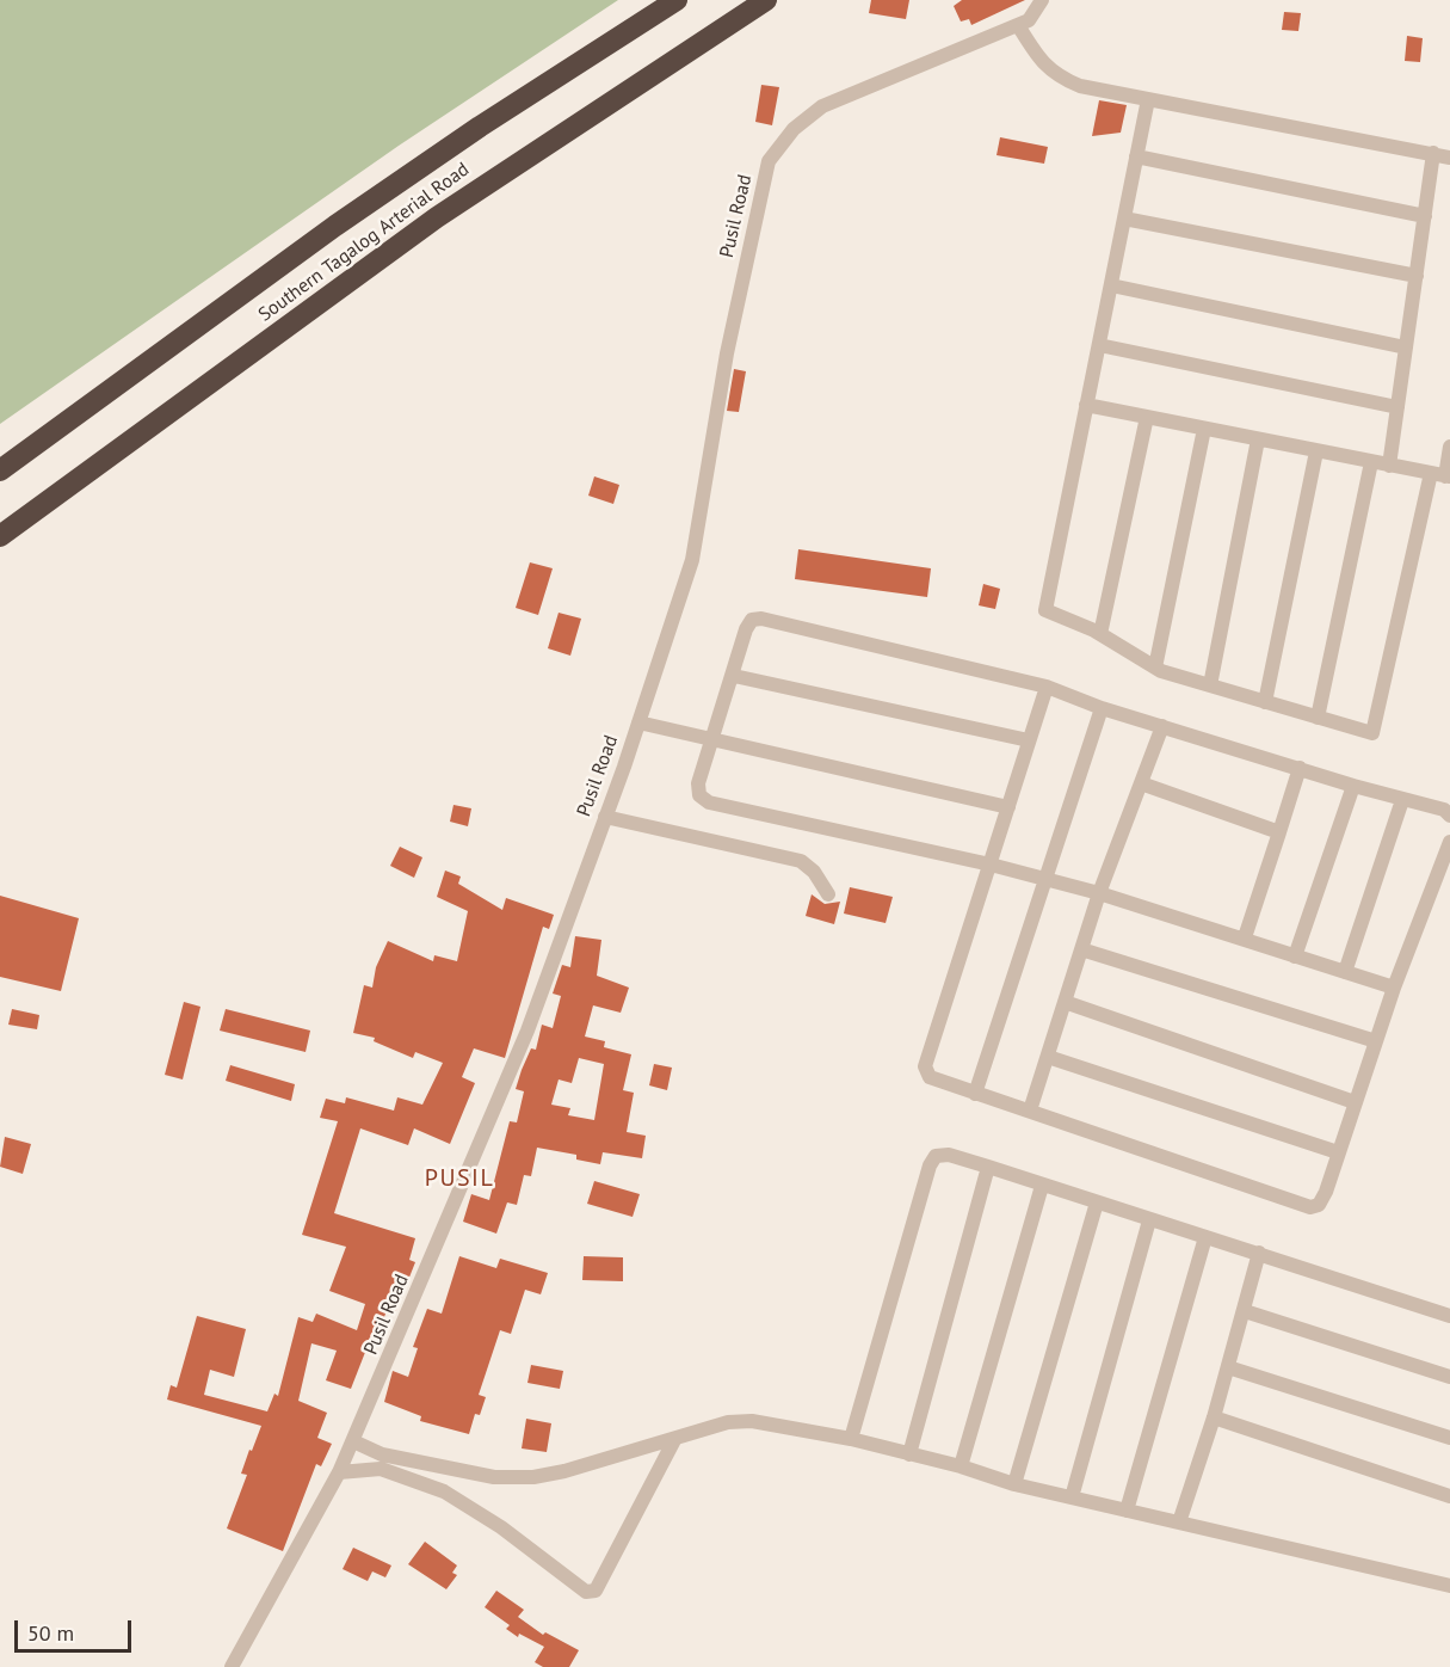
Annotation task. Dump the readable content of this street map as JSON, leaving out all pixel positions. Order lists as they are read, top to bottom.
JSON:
{
  "streets": {
    "highway": ["Southern Tagalog Arterial Road"],
    "street": ["Pusil Road"]
  },
  "districts": ["PUSIL"],
  "scale_bar": "50 m"
}
